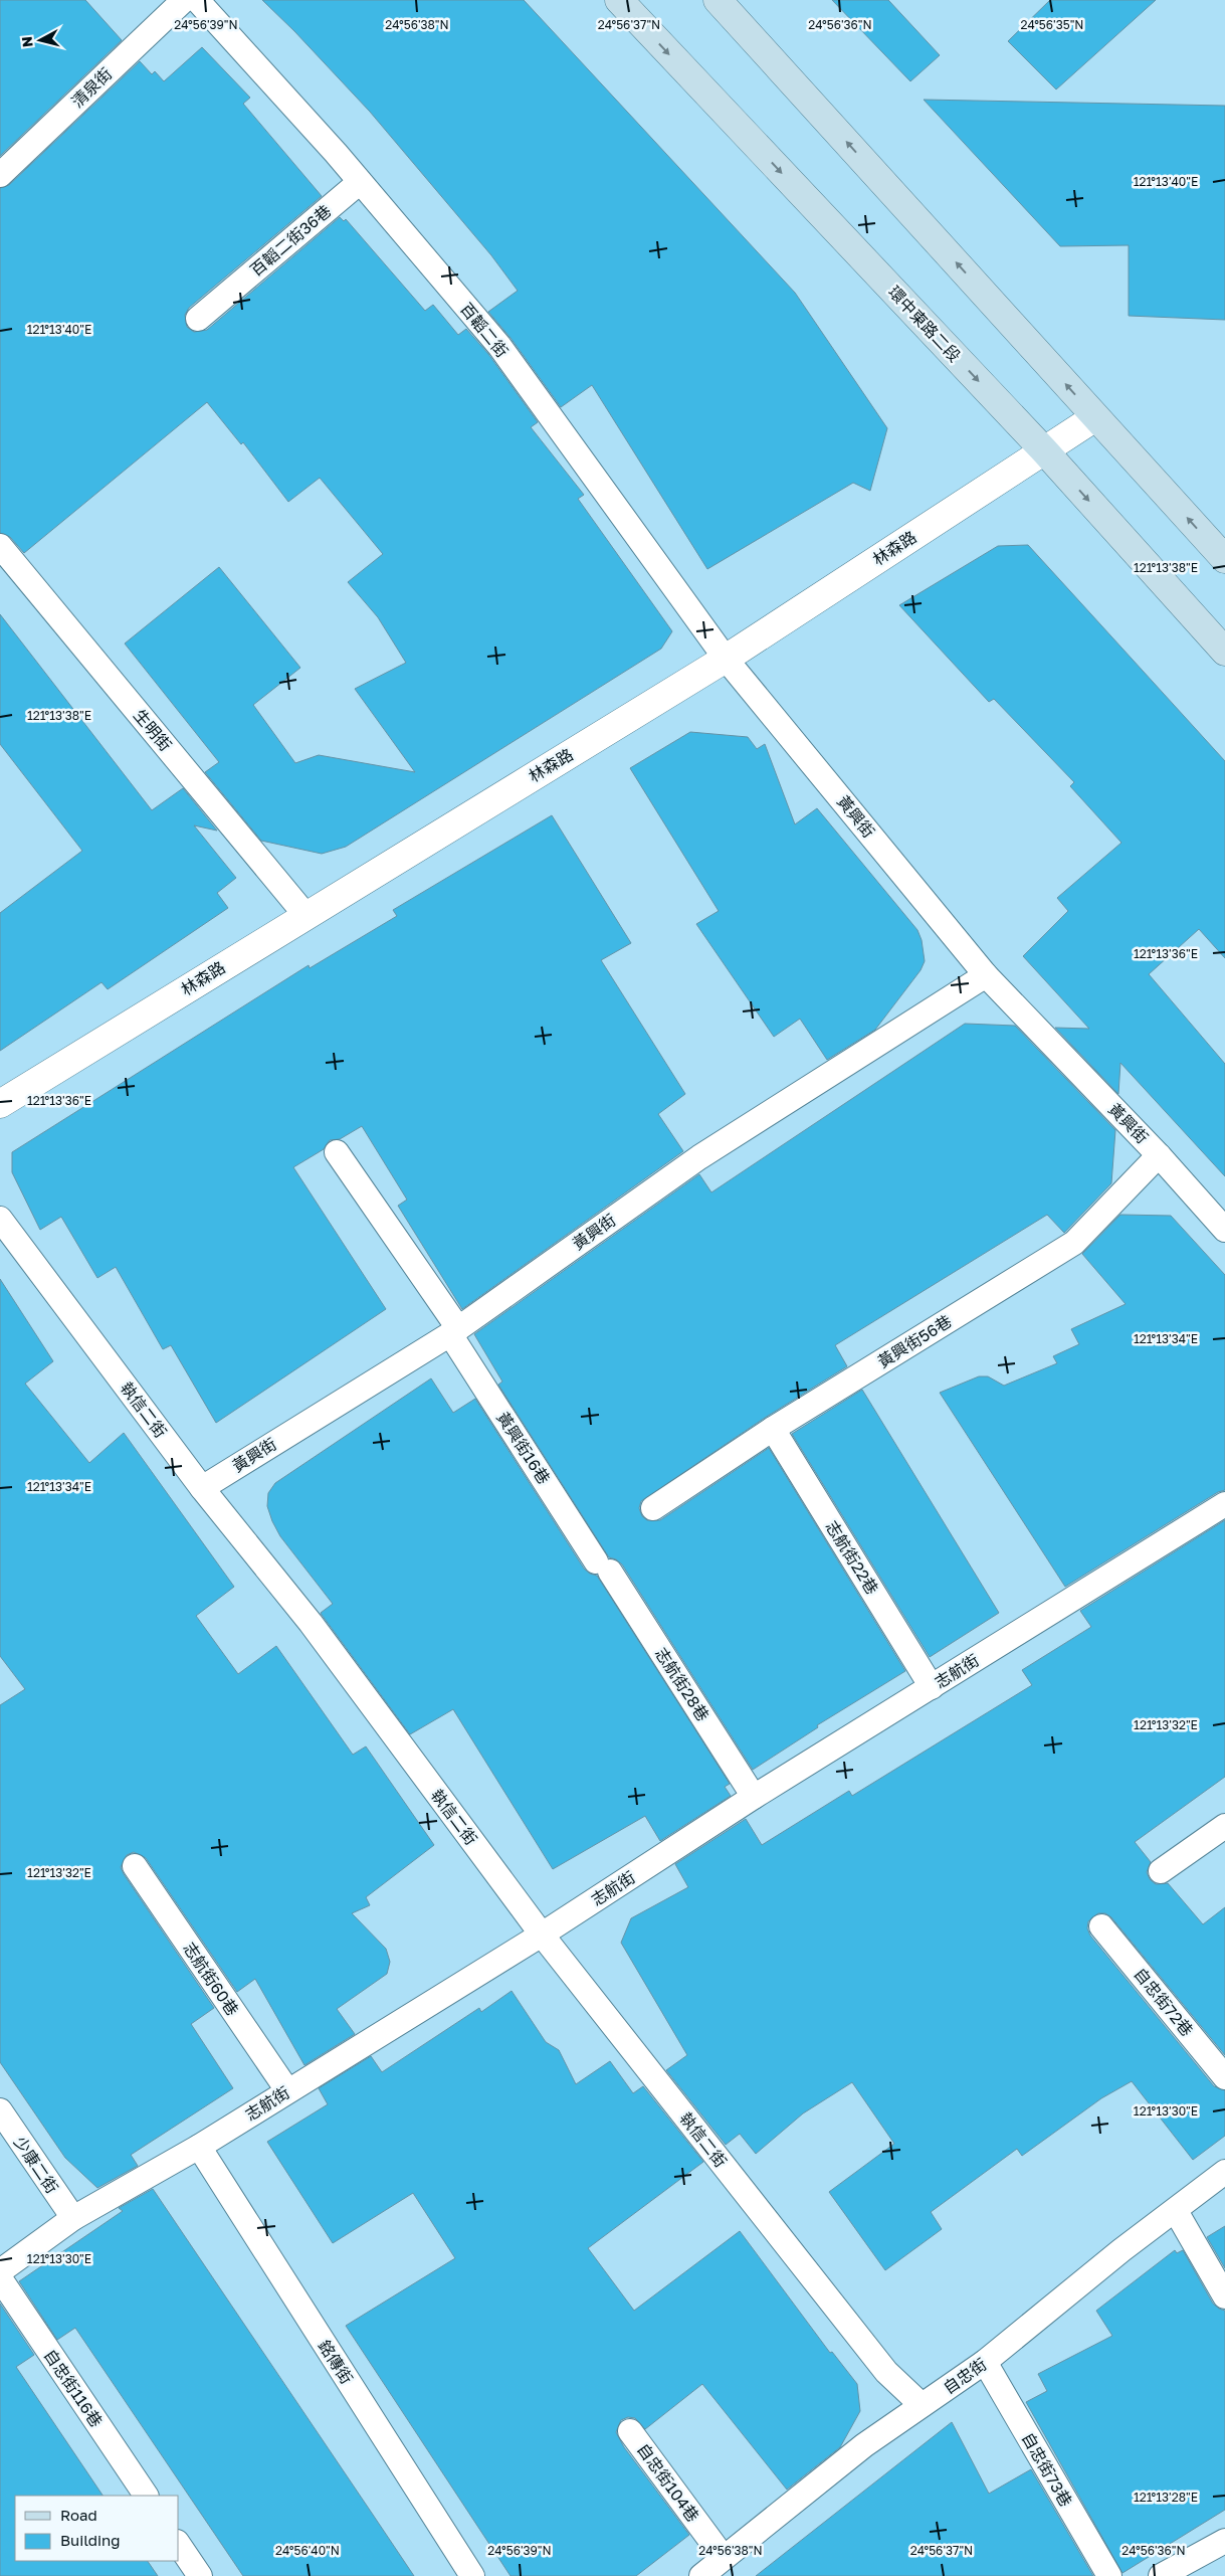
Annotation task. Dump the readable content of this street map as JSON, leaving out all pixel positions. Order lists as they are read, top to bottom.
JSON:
{
  "streets": {
    "main road": ["環中東路二段"],
    "street": ["林森路"],
    "lane": [
      "清泉街",
      "百韜二街36巷",
      "百韜二街",
      "生明街",
      "黃興街",
      "黃興街56巷",
      "執信二街",
      "黃興街16巷",
      "志航街22巷",
      "志航街",
      "志航街28巷",
      "志航街60巷",
      "自忠街72巷",
      "少康二街",
      "銘傳街",
      "自忠街",
      "自忠街116巷",
      "自忠街73巷",
      "自忠街104巷"
    ]
  },
  "crossings": [
    ["百韜二街36巷", "百韜二街"],
    ["環中東路二段", "林森路"],
    ["百韜二街", "林森路"],
    ["百韜二街", "黃興街"],
    ["林森路", "生明街"],
    ["林森路", "黃興街"],
    ["黃興街", "黃興街56巷"],
    ["黃興街", "執信二街"],
    ["黃興街", "黃興街16巷"],
    ["黃興街56巷", "志航街22巷"],
    ["執信二街", "志航街"],
    ["執信二街", "自忠街"],
    ["黃興街16巷", "志航街28巷"],
    ["志航街22巷", "志航街"],
    ["志航街", "志航街28巷"],
    ["志航街", "志航街60巷"],
    ["志航街", "少康二街"],
    ["志航街", "銘傳街"],
    ["自忠街", "自忠街73巷"],
    ["自忠街", "自忠街104巷"]
  ],
  "legend": ["Road", "Building"],
  "north": "left",
  "coordinates": [
    "24°56'39\"N",
    "24°56'38\"N",
    "24°56'37\"N",
    "24°56'36\"N",
    "24°56'35\"N",
    "121°13'40\"E",
    "121°13'38\"E",
    "121°13'36\"E",
    "121°13'34\"E",
    "121°13'32\"E",
    "121°13'30\"E",
    "121°13'28\"E",
    "24°56'40\"N"
  ]
}
